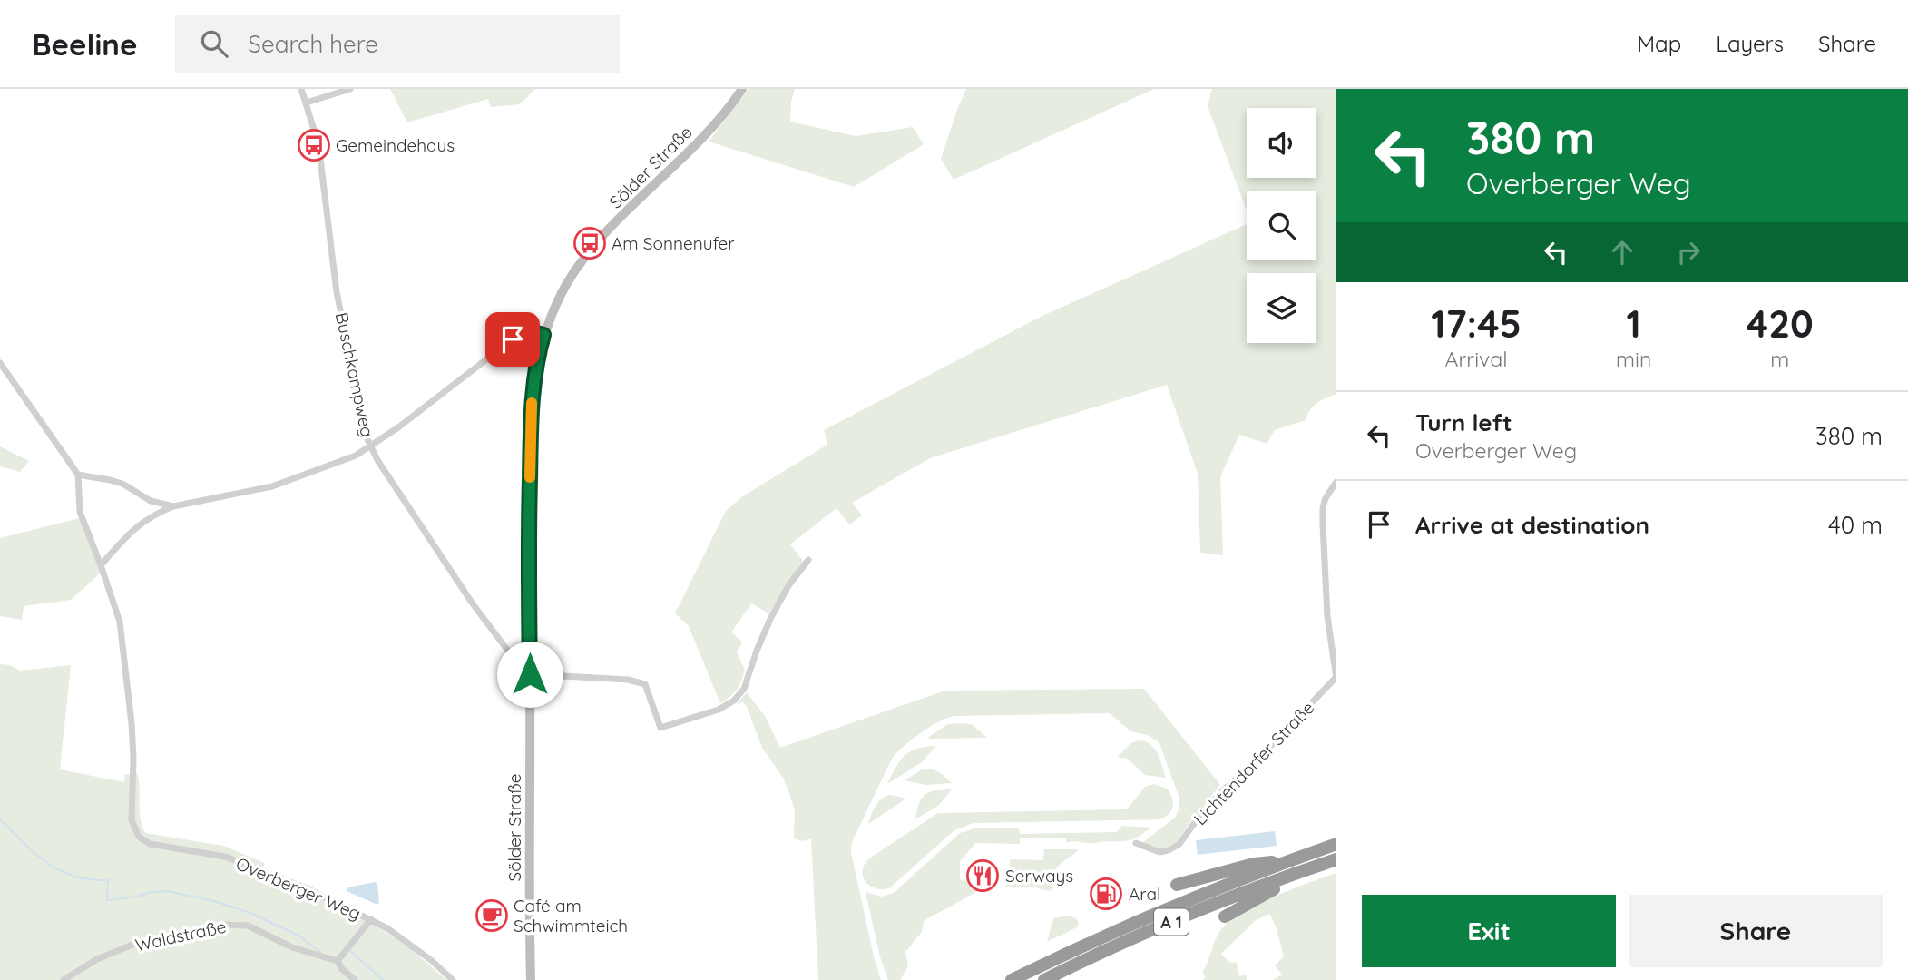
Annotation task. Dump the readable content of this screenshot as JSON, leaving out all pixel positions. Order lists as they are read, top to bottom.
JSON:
{
  "streets": {
    "highway": ["A 1"],
    "main road": ["Sölder Straße"],
    "street": [
      "Buschkampweg",
      "Lichtendorfer Straße",
      "Overberger Weg",
      "Waldstraße"
    ]
  },
  "crossings": [
    ["Sölder Straße", "Buschkampweg"]
  ],
  "places": {
    "bus stop": ["Gemeindehaus", "Am Sonnenufer"],
    "restaurant": ["Serways"],
    "fuel station": ["Aral"],
    "cafe": ["Café am Schwimmteich"]
  },
  "page": {
    "header": "Beeline",
    "search": "Search here",
    "nav": ["Map", "Layers", "Share"],
    "turn": ["380 m", "Overberger Weg"],
    "eta": [
      "17:45",
      "Arrival",
      "1",
      "min",
      "420",
      "m"
    ],
    "list": [
      {
        "name": "Turn left",
        "note": "Overberger Weg",
        "value": "380 m"
      },
      {
        "name": "Arrive at destination",
        "value": "40 m"
      }
    ],
    "buttons": ["Exit", "Share"]
  }
}
